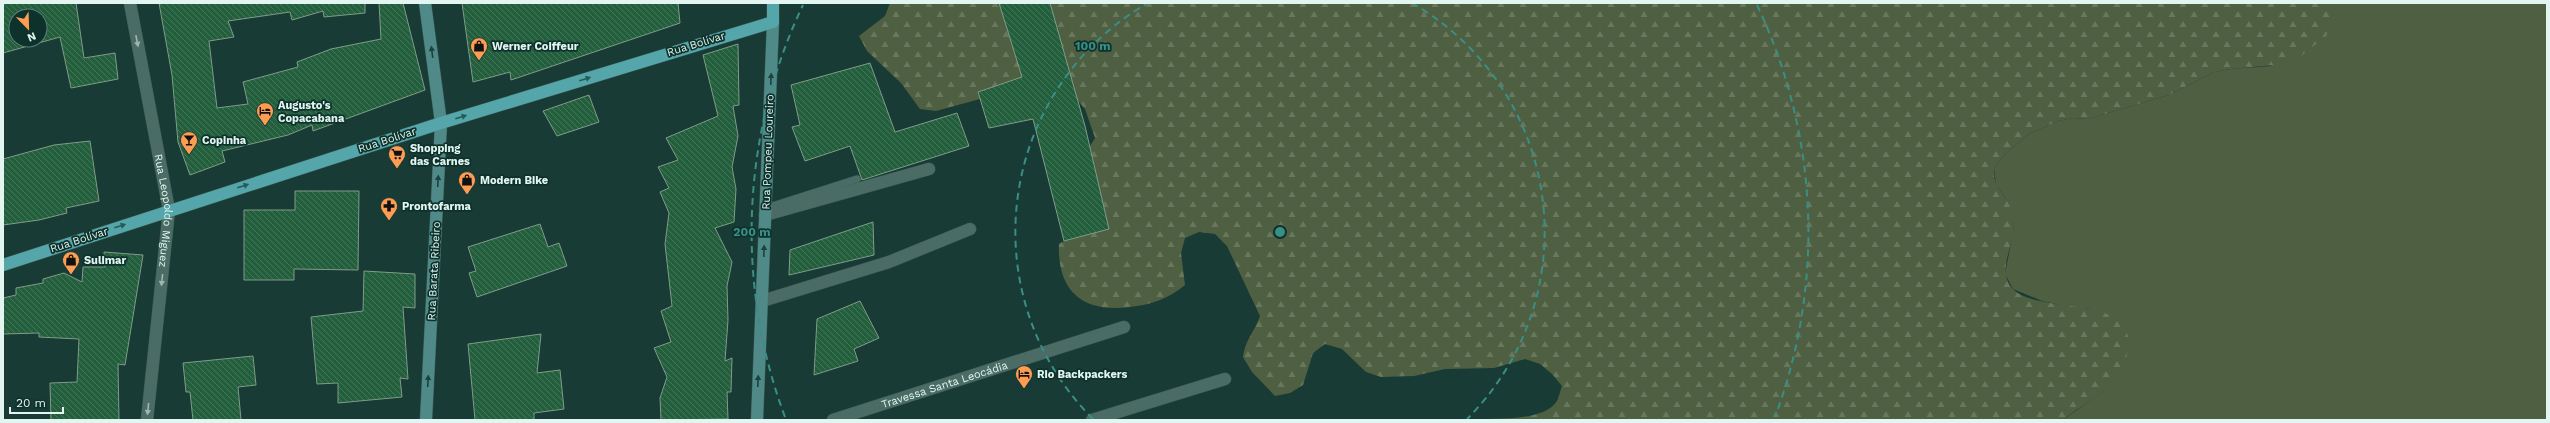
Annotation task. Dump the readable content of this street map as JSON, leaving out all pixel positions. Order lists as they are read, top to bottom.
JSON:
{
  "streets": {
    "main road": ["Rua Bolívar", "Rua Pompeu Loureiro", "Rua Barata Ribeiro"],
    "street": ["Rua Leopoldo Miguez", "Travessa Santa Leocádia"]
  },
  "crossings": [
    ["Rua Bolívar", "Rua Pompeu Loureiro"],
    ["Rua Bolívar", "Rua Leopoldo Miguez"],
    ["Rua Bolívar", "Rua Barata Ribeiro"]
  ],
  "one_way": [
    "Rua Bolívar",
    "Rua Pompeu Loureiro",
    "Rua Leopoldo Miguez",
    "Rua Barata Ribeiro"
  ],
  "places": {
    "shop": ["Werner Coiffeur", "Modern Bike", "Sulimar"],
    "hotel": ["Augusto's Copacabana", "Rio Backpackers"],
    "bar": ["Copinha"],
    "supermarket": ["Shopping das Carnes"],
    "pharmacy": ["Prontofarma"]
  },
  "scale_bar": "20 m",
  "north": "bottom right",
  "rings": ["100 m", "200 m"]
}
